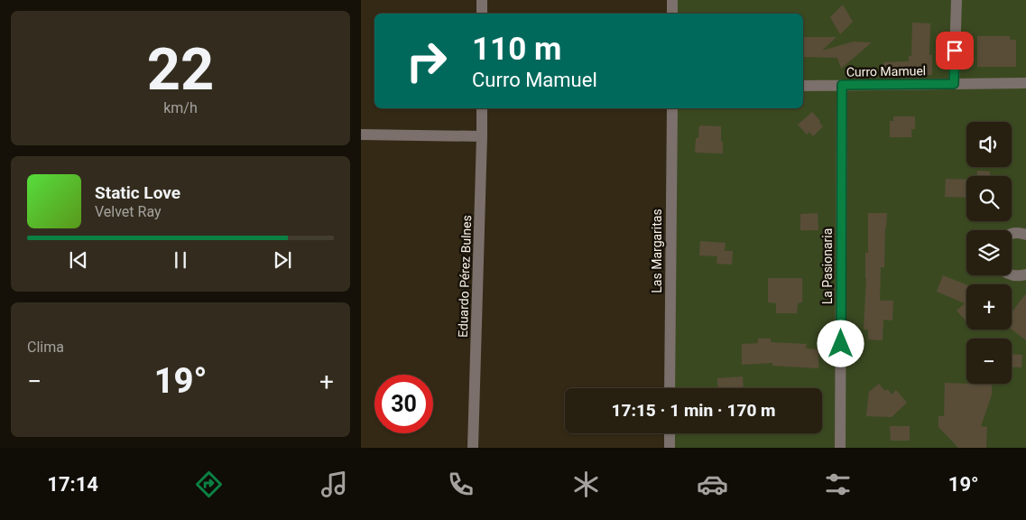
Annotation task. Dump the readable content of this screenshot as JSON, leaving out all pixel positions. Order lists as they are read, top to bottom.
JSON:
{
  "streets": {
    "street": [
      "Curro Mamuel",
      "Las Margaritas",
      "La Pasionaria",
      "Eduardo Pérez Bulnes"
    ]
  },
  "crossings": [
    ["Curro Mamuel", "La Pasionaria"]
  ],
  "page": {
    "tile": [
      ["22", "km/h"],
      "Clima"
    ],
    "turn": ["110 m", "Curro Mamuel"],
    "map_buttons": ["+", "−"],
    "song": ["Static Love", "Velvet Ray"],
    "heat": ["−", "19°", "+"],
    "limit": "30",
    "trip": "17:15 · 1 min · 170 m",
    "tabs": ["17:14", "19°"]
  }
}
